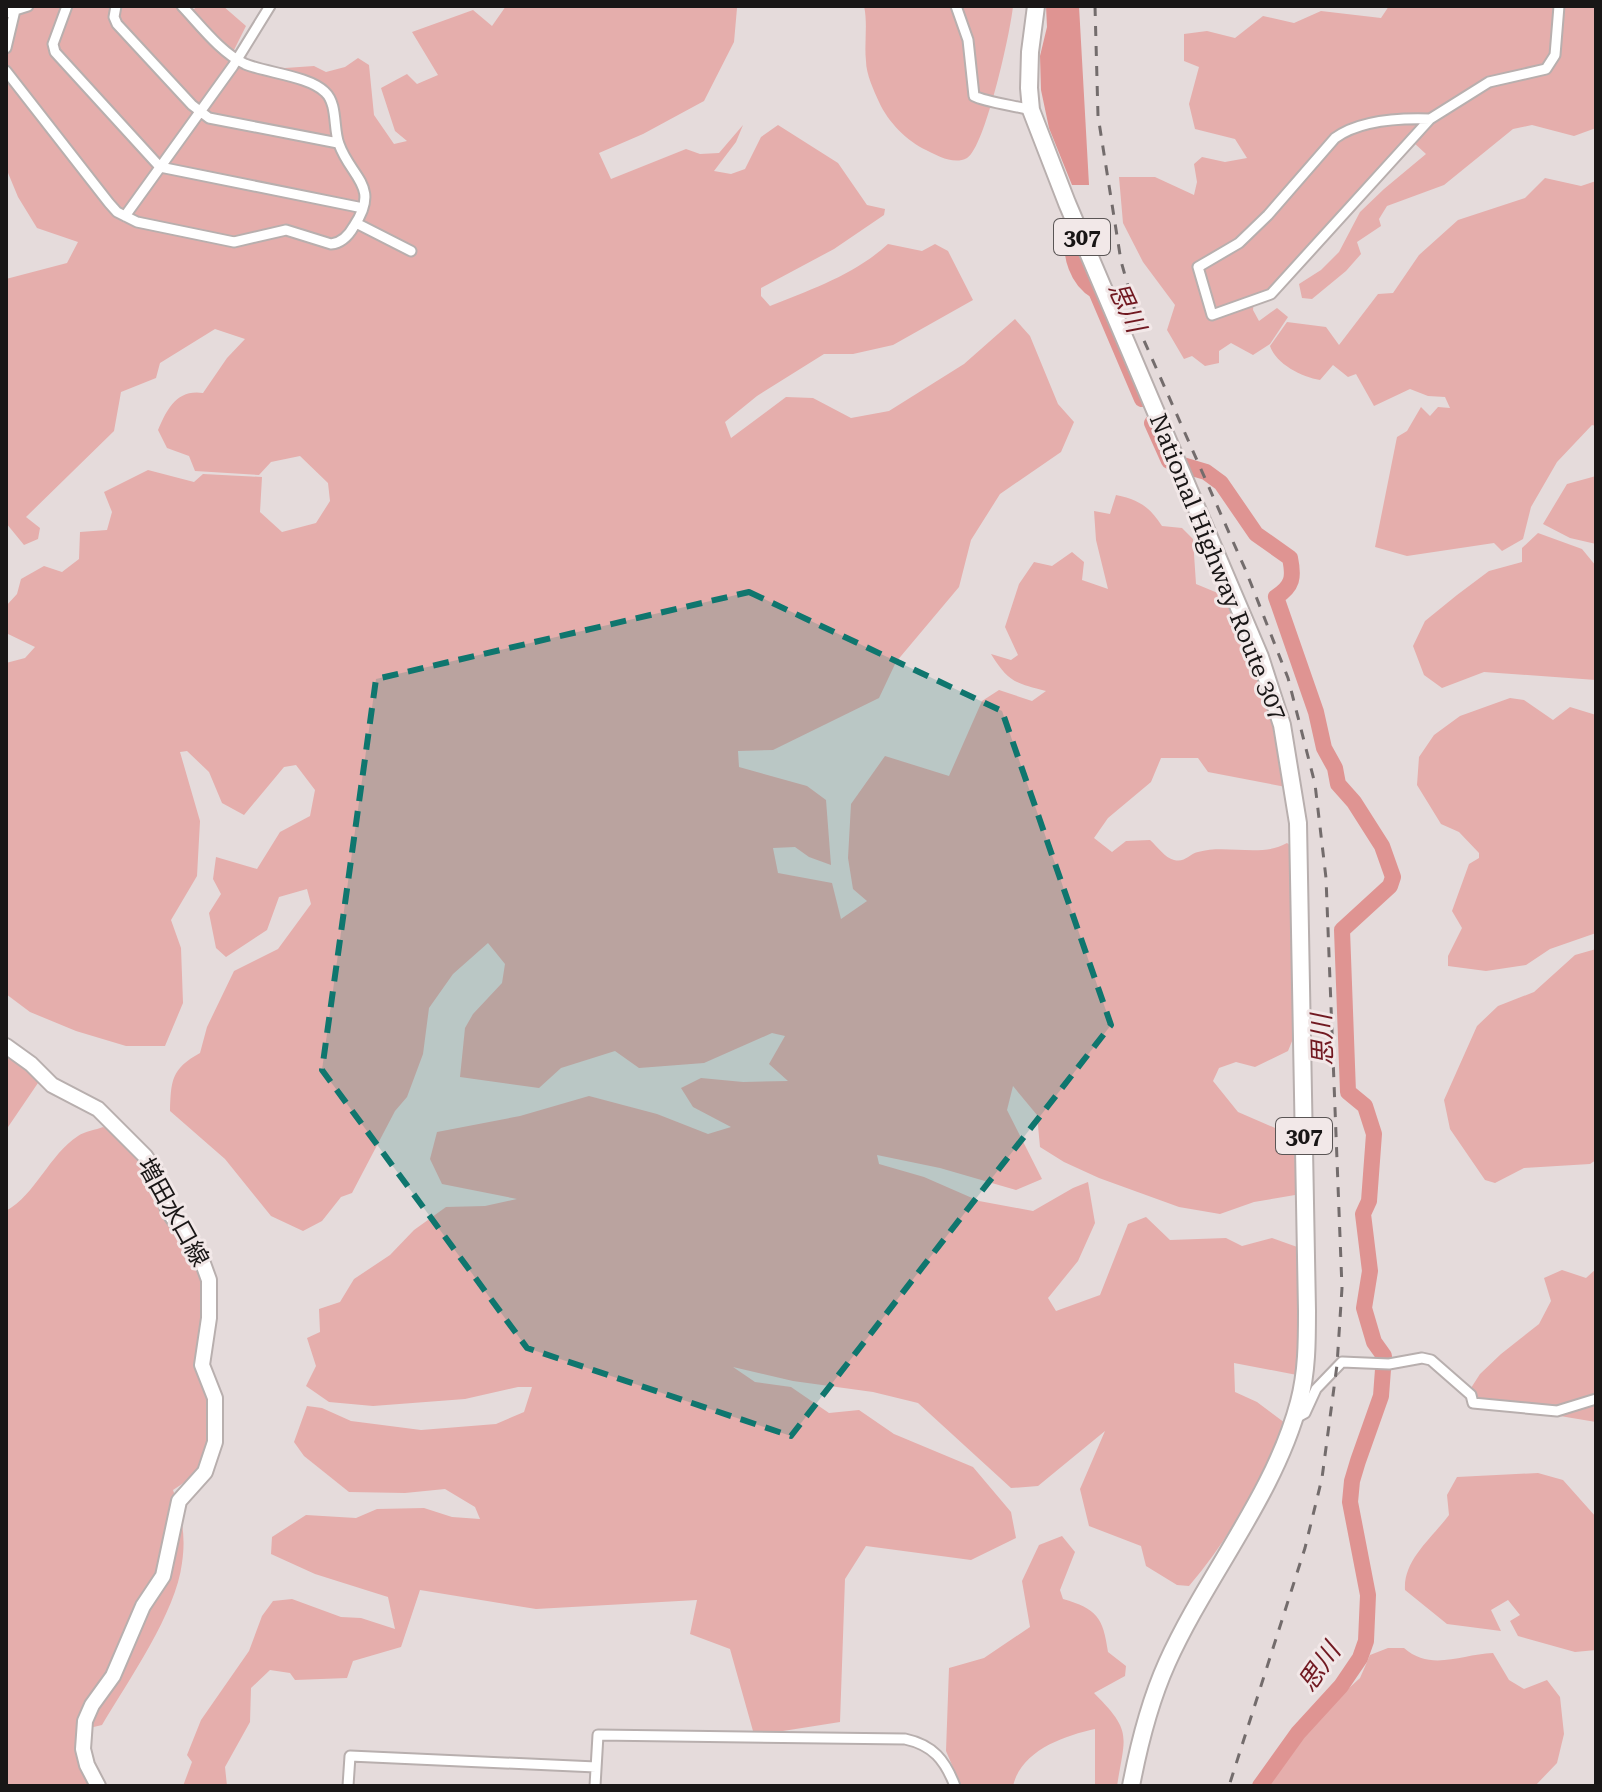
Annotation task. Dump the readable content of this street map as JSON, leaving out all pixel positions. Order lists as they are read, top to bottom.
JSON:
{
  "streets": {
    "highway": ["307", "National Highway Route 307"],
    "main road": ["増田水口線"]
  },
  "water": ["思川"]
}
